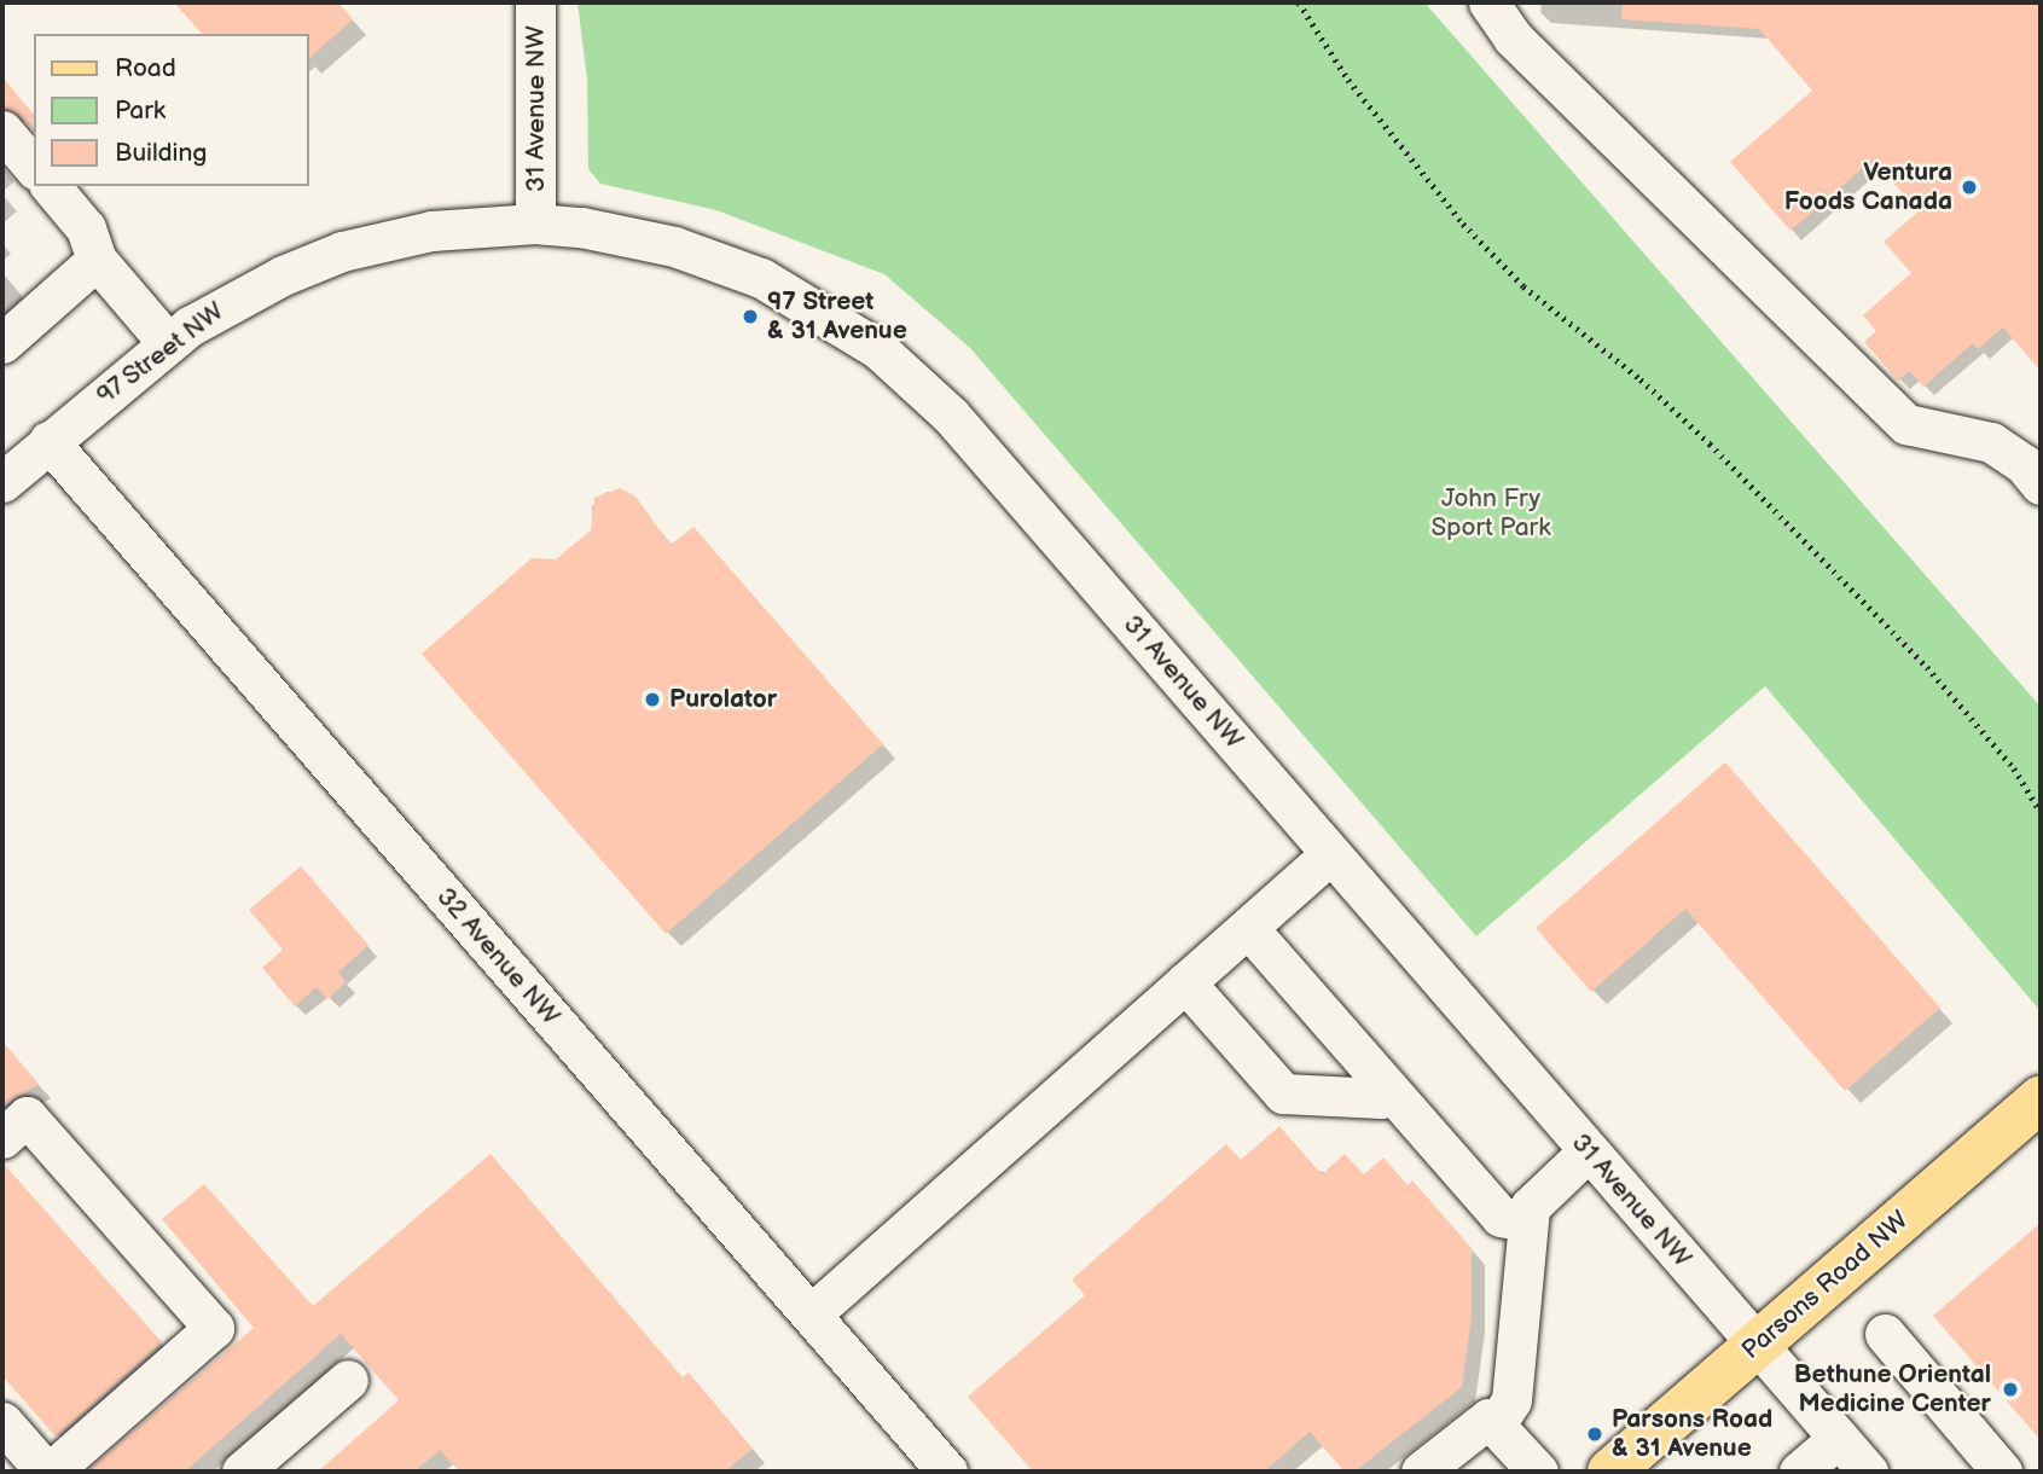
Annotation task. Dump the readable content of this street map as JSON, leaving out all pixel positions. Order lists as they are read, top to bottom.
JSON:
{
  "streets": {
    "main road": ["Parsons Road NW"],
    "street": ["31 Avenue NW", "97 Street NW", "32 Avenue NW"]
  },
  "crossings": [
    ["31 Avenue NW", "97 Street NW"],
    ["31 Avenue NW", "Parsons Road NW"],
    ["97 Street NW", "32 Avenue NW"]
  ],
  "parks": ["John Fry Sport Park"],
  "places": [
    "Ventura Foods Canada",
    "97 Street & 31 Avenue",
    "Purolator",
    "Bethune Oriental Medicine Center",
    "Parsons Road & 31 Avenue"
  ],
  "legend": ["Road", "Park", "Building"]
}
